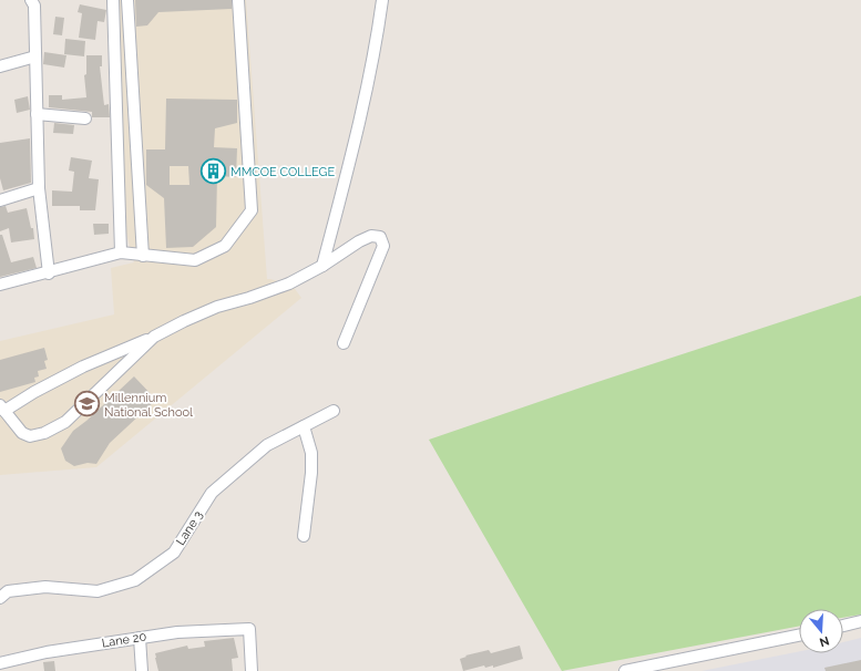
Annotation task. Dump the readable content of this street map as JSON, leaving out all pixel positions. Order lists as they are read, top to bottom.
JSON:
{
  "streets": {
    "street": ["Lane 3", "Lane 20"]
  },
  "places": {
    "building": ["MMCOE COLLEGE"],
    "school or university": ["Millennium National School"]
  },
  "north": "bottom"
}
